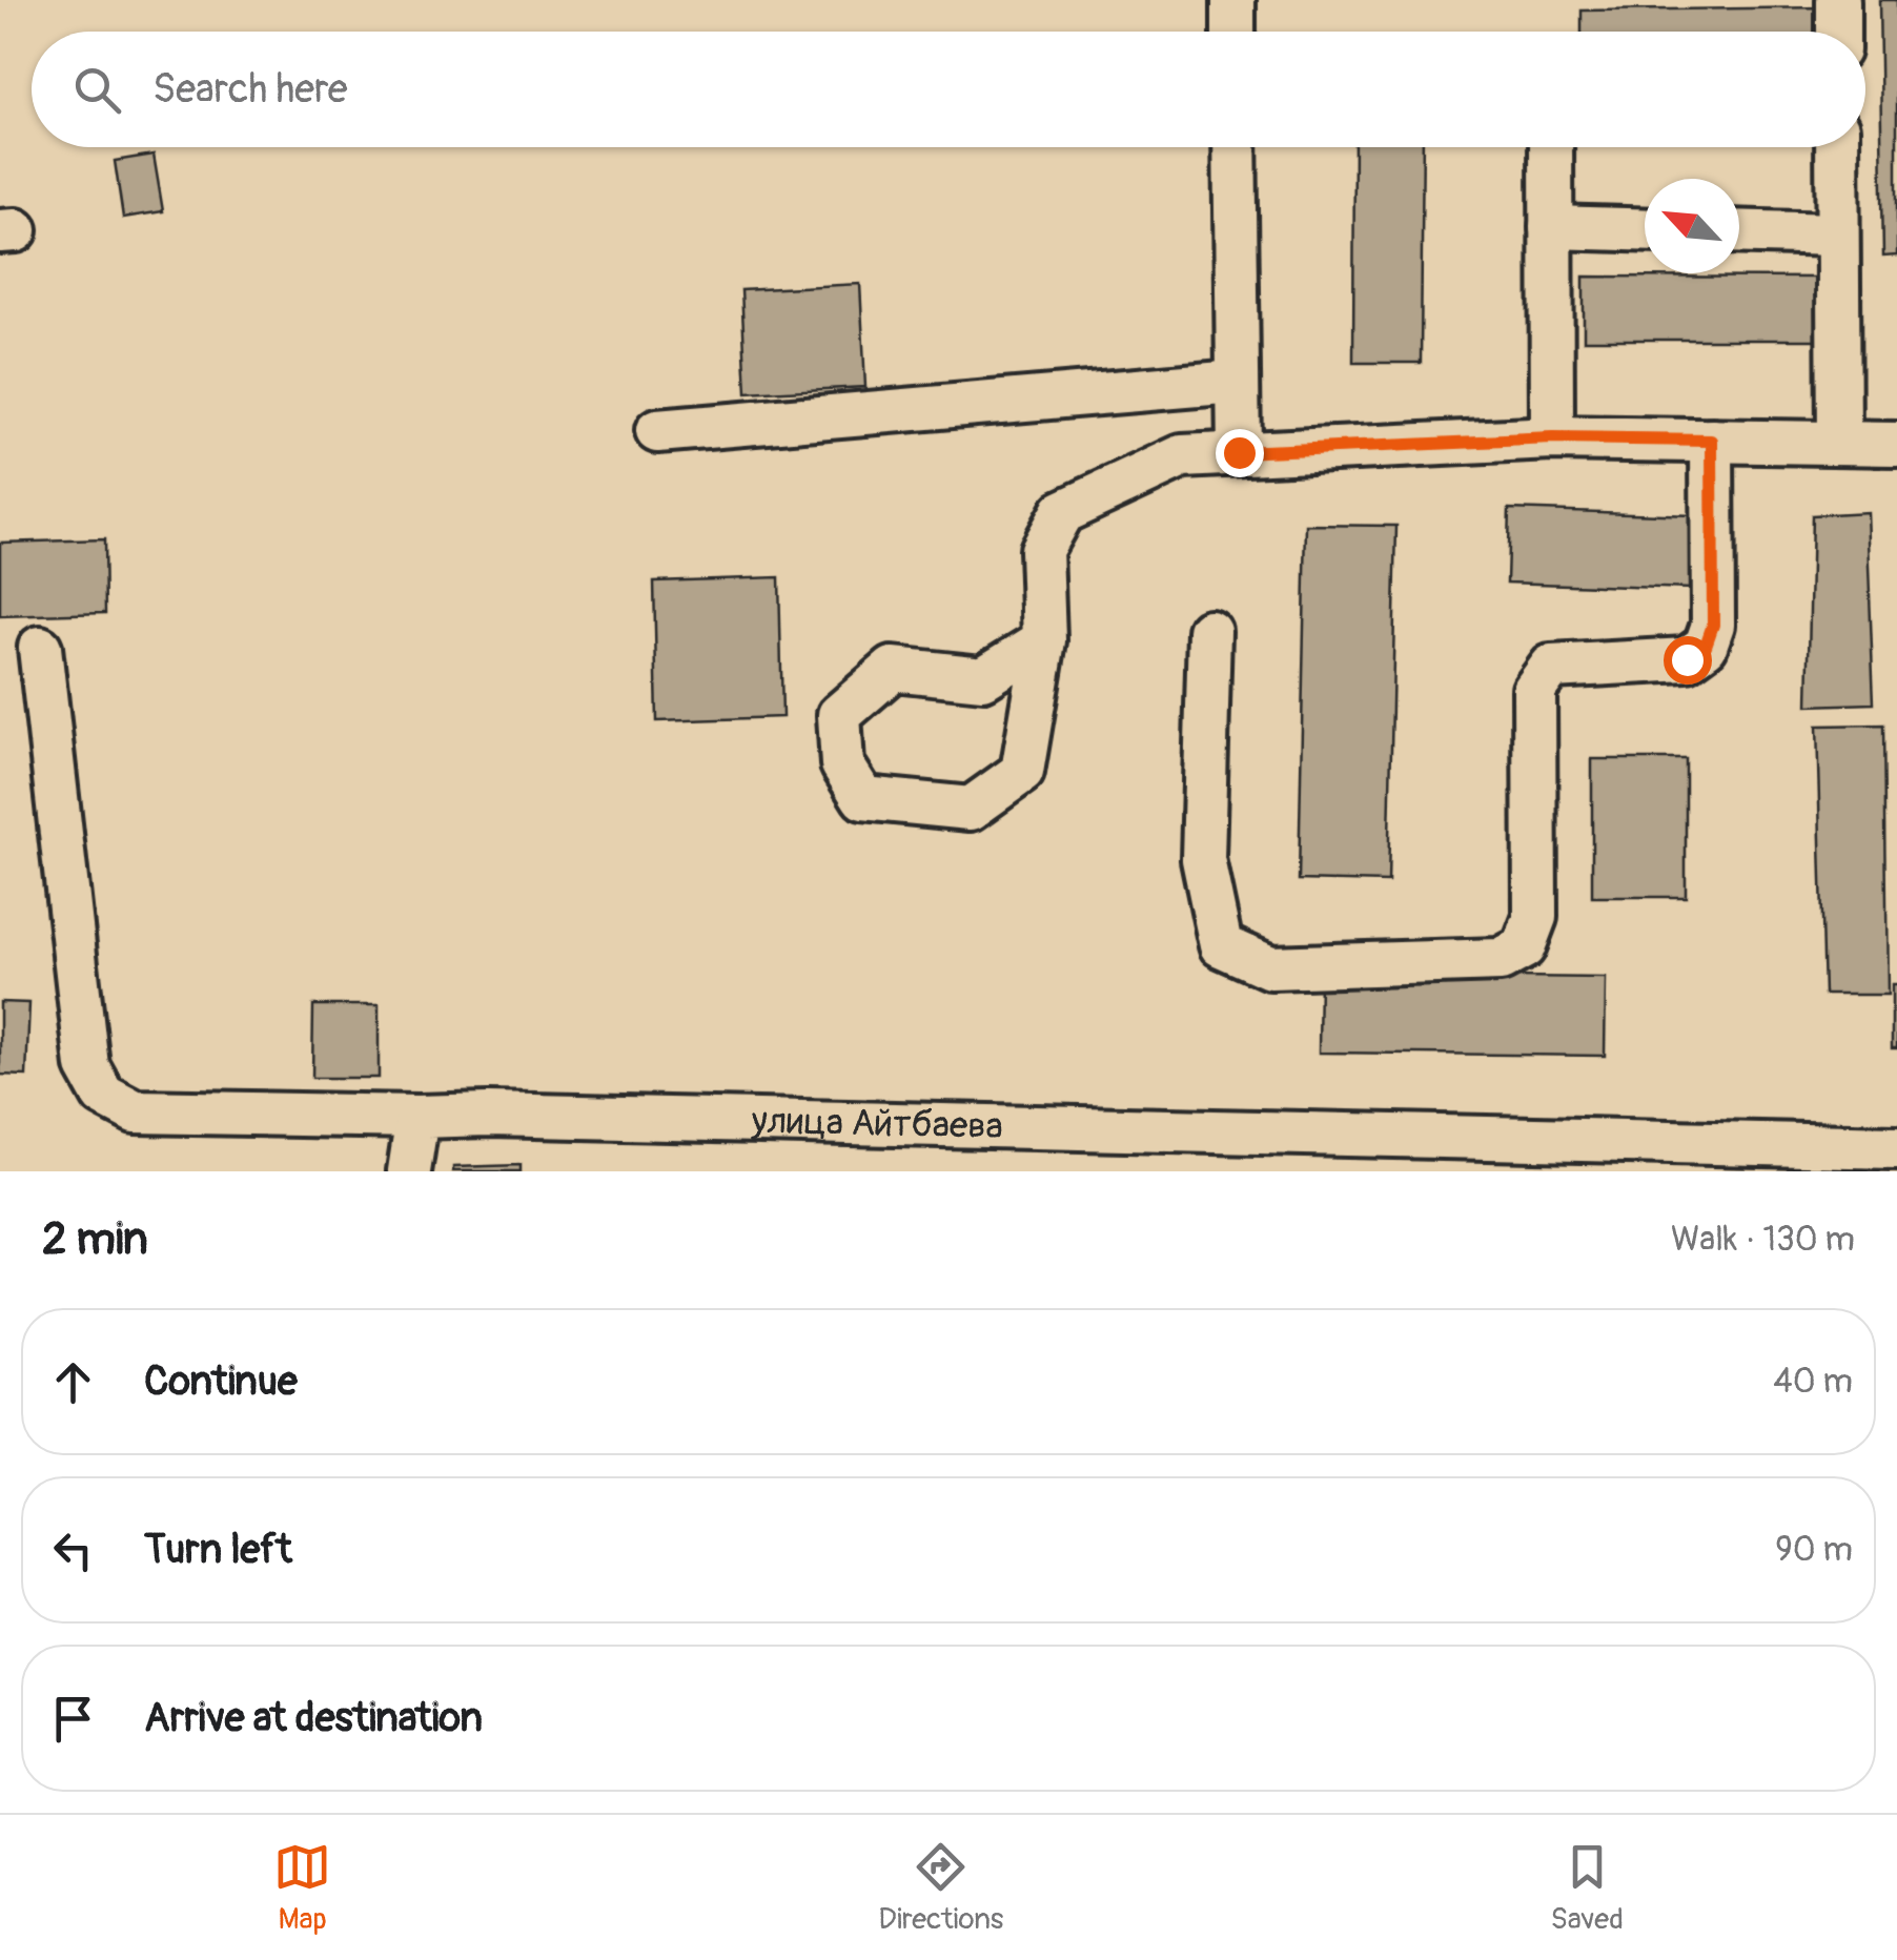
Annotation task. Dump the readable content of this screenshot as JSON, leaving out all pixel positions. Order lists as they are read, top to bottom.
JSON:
{
  "streets": {
    "street": ["улица Айтбаева"]
  },
  "north": "top left",
  "page": {
    "search": "Search here",
    "heading": ["2 min", "Walk · 130 m"],
    "list": [
      ["Continue", "40 m"],
      ["Turn left", "90 m"],
      "Arrive at destination"
    ],
    "nav": ["Map", "Directions", "Saved"]
  }
}
